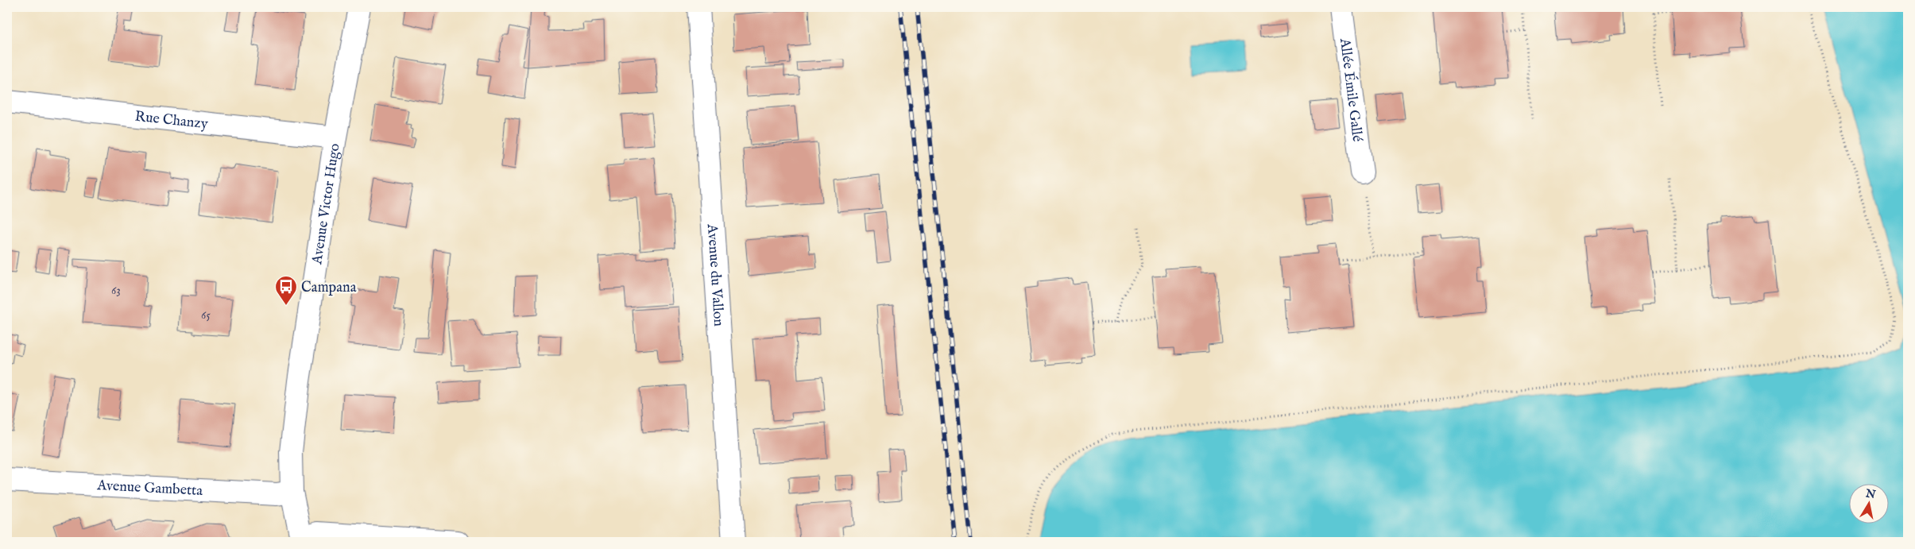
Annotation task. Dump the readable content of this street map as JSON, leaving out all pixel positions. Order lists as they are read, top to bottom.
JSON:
{
  "streets": {
    "street": [
      "Allée Émile Gallé",
      "Rue Chanzy",
      "Avenue Victor Hugo",
      "Avenue du Vallon",
      "Avenue Gambetta"
    ]
  },
  "crossings": [
    ["Rue Chanzy", "Avenue Victor Hugo"],
    ["Avenue Victor Hugo", "Avenue Gambetta"]
  ],
  "places": {
    "bus stop": ["Campana"]
  },
  "house_numbers": ["63", "65"],
  "north": "top"
}
